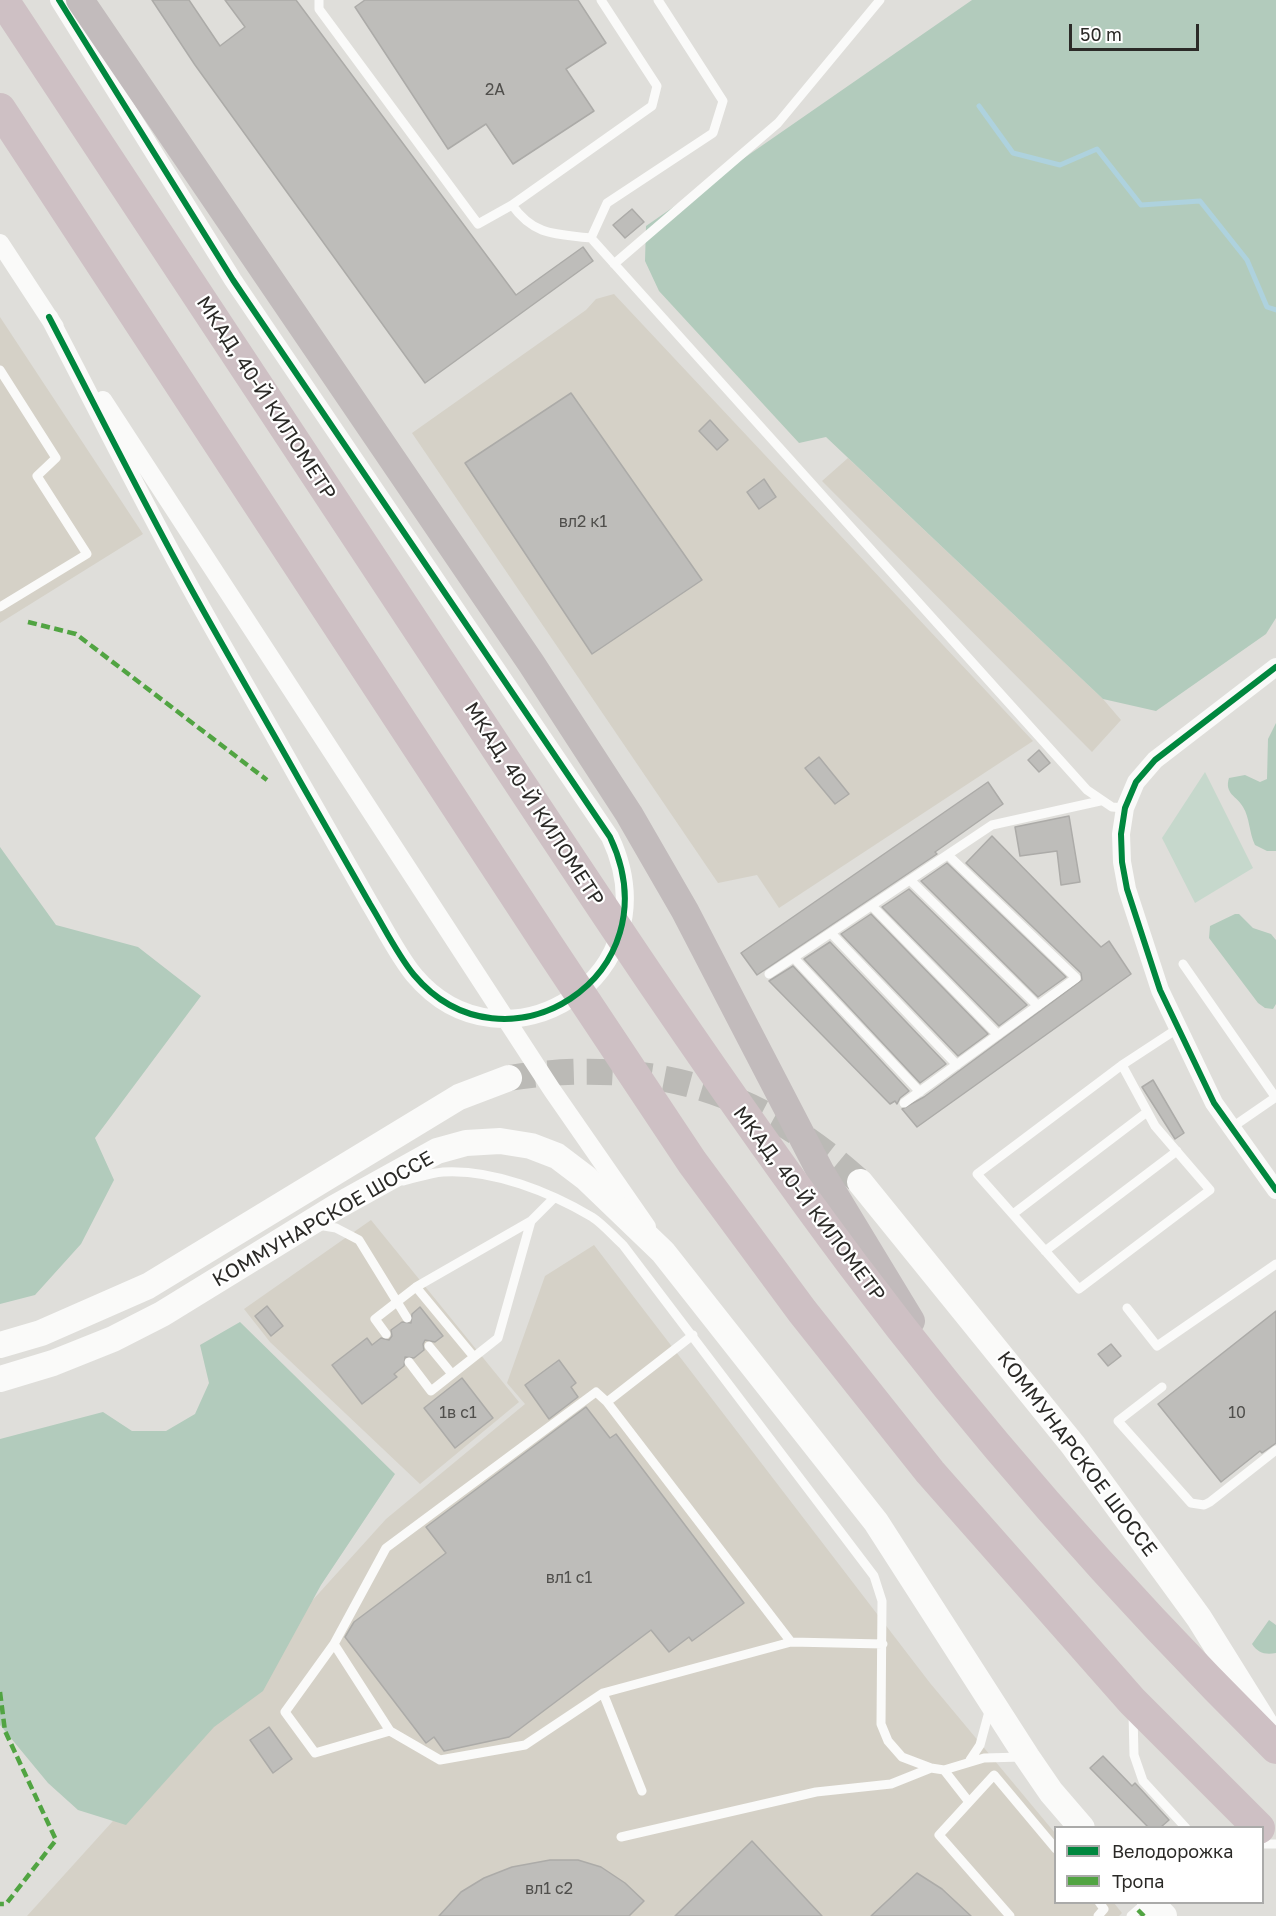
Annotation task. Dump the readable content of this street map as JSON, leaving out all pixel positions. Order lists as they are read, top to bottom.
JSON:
{
  "streets": {
    "highway": ["МКАД, 40-Й КИЛОМЕТР"],
    "main road": ["КОММУНАРСКОЕ ШОССЕ"]
  },
  "house_numbers": [
    "2А",
    "вл2 к1",
    "1в с1",
    "10",
    "вл1 с1",
    "вл1 с2"
  ],
  "legend": ["Велодорожка", "Тропа"],
  "scale_bar": "50 m"
}
